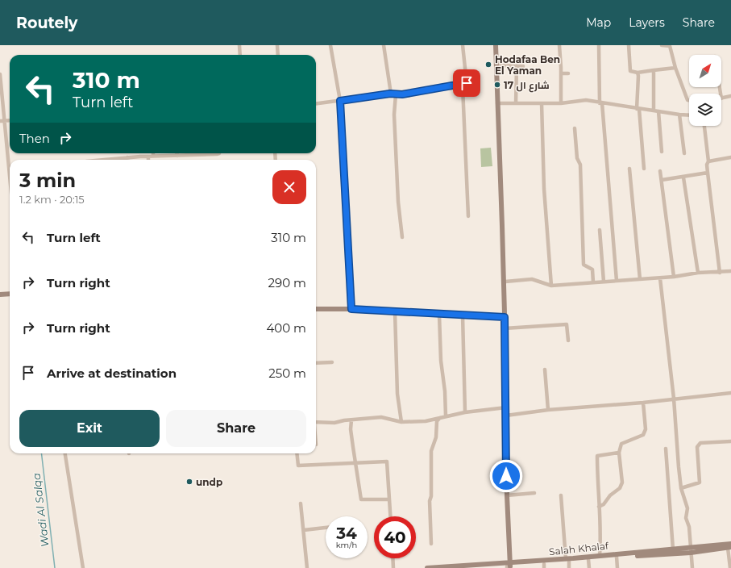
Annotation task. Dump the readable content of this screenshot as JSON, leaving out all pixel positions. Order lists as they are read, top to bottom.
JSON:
{
  "streets": {
    "street": ["Salah Khalaf"]
  },
  "water": ["Wadi Al Salqa"],
  "places": ["Hodafaa Ben El Yaman", "شارع ال 17", "undp"],
  "north": "top right",
  "page": {
    "header": "Routely",
    "nav": ["Map", "Layers", "Share"],
    "turn": ["310 m", "Turn left"],
    "then": "Then",
    "heading": ["3 min", "1.2 km · 20:15"],
    "list": [
      {
        "name": "Turn left",
        "value": "310 m"
      },
      {
        "name": "Turn right",
        "value": "290 m"
      },
      {
        "name": "Turn right",
        "value": "400 m"
      },
      {
        "name": "Arrive at destination",
        "value": "250 m"
      }
    ],
    "buttons": ["Exit", "Share"],
    "speed": "34 km/h",
    "limit": "40"
  }
}
